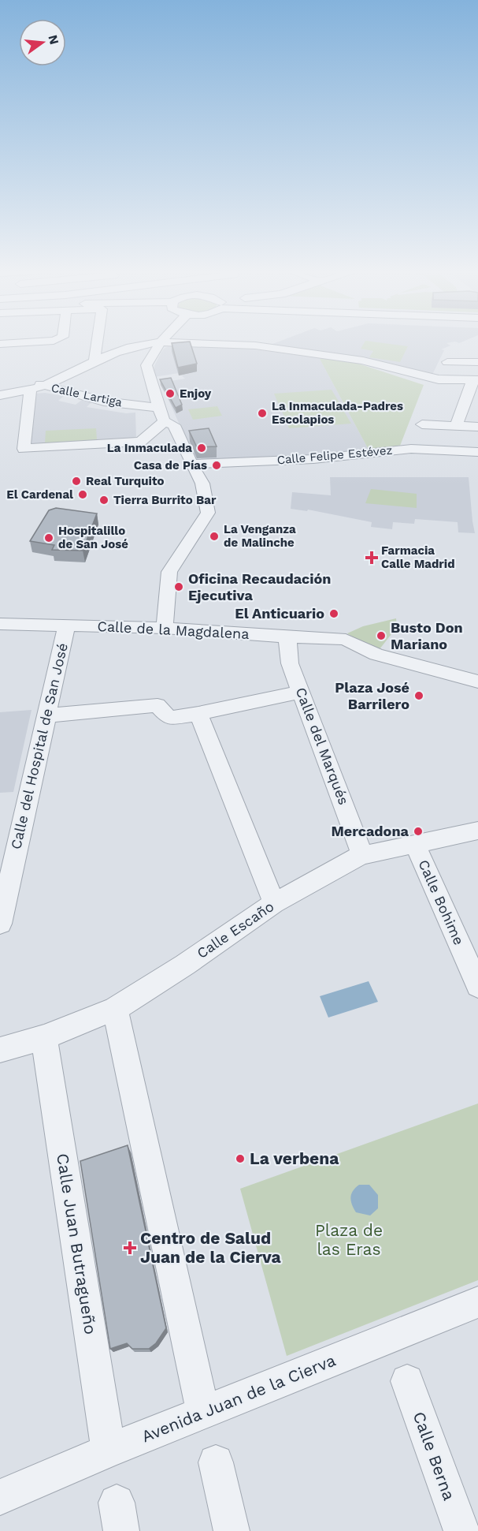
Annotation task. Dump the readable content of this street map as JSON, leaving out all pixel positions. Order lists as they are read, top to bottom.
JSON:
{
  "streets": {
    "street": [
      "Calle Lartiga",
      "Calle Felipe Estévez",
      "Calle de la Magdalena",
      "Calle del Hospital de San José",
      "Calle del Marqués",
      "Calle Bohime",
      "Calle Escaño",
      "Calle Juan Butragueño",
      "Avenida Juan de la Cierva",
      "Calle Berna"
    ]
  },
  "crossings": [
    ["Calle de la Magdalena", "Calle del Hospital de San José"],
    ["Calle de la Magdalena", "Calle del Marqués"],
    ["Calle del Marqués", "Calle Escaño"],
    ["Calle Bohime", "Calle Escaño"],
    ["Calle Escaño", "Calle Juan Butragueño"],
    ["Calle Juan Butragueño", "Avenida Juan de la Cierva"]
  ],
  "parks": ["Plaza de las Eras"],
  "places": {
    "other": [
      "Enjoy",
      "La Inmaculada-Padres Escolapios",
      "La Inmaculada",
      "Casa de Pías",
      "Real Turquito",
      "El Cardenal",
      "Tierra Burrito Bar",
      "La Venganza de Malinche",
      "Hospitalillo de San José",
      "Oficina Recaudación Ejecutiva",
      "El Anticuario",
      "Busto Don Mariano",
      "Plaza José Barrilero",
      "Mercadona",
      "La verbena"
    ],
    "health": ["Farmacia Calle Madrid", "Centro de Salud Juan de la Cierva"]
  },
  "north": "right"
}
